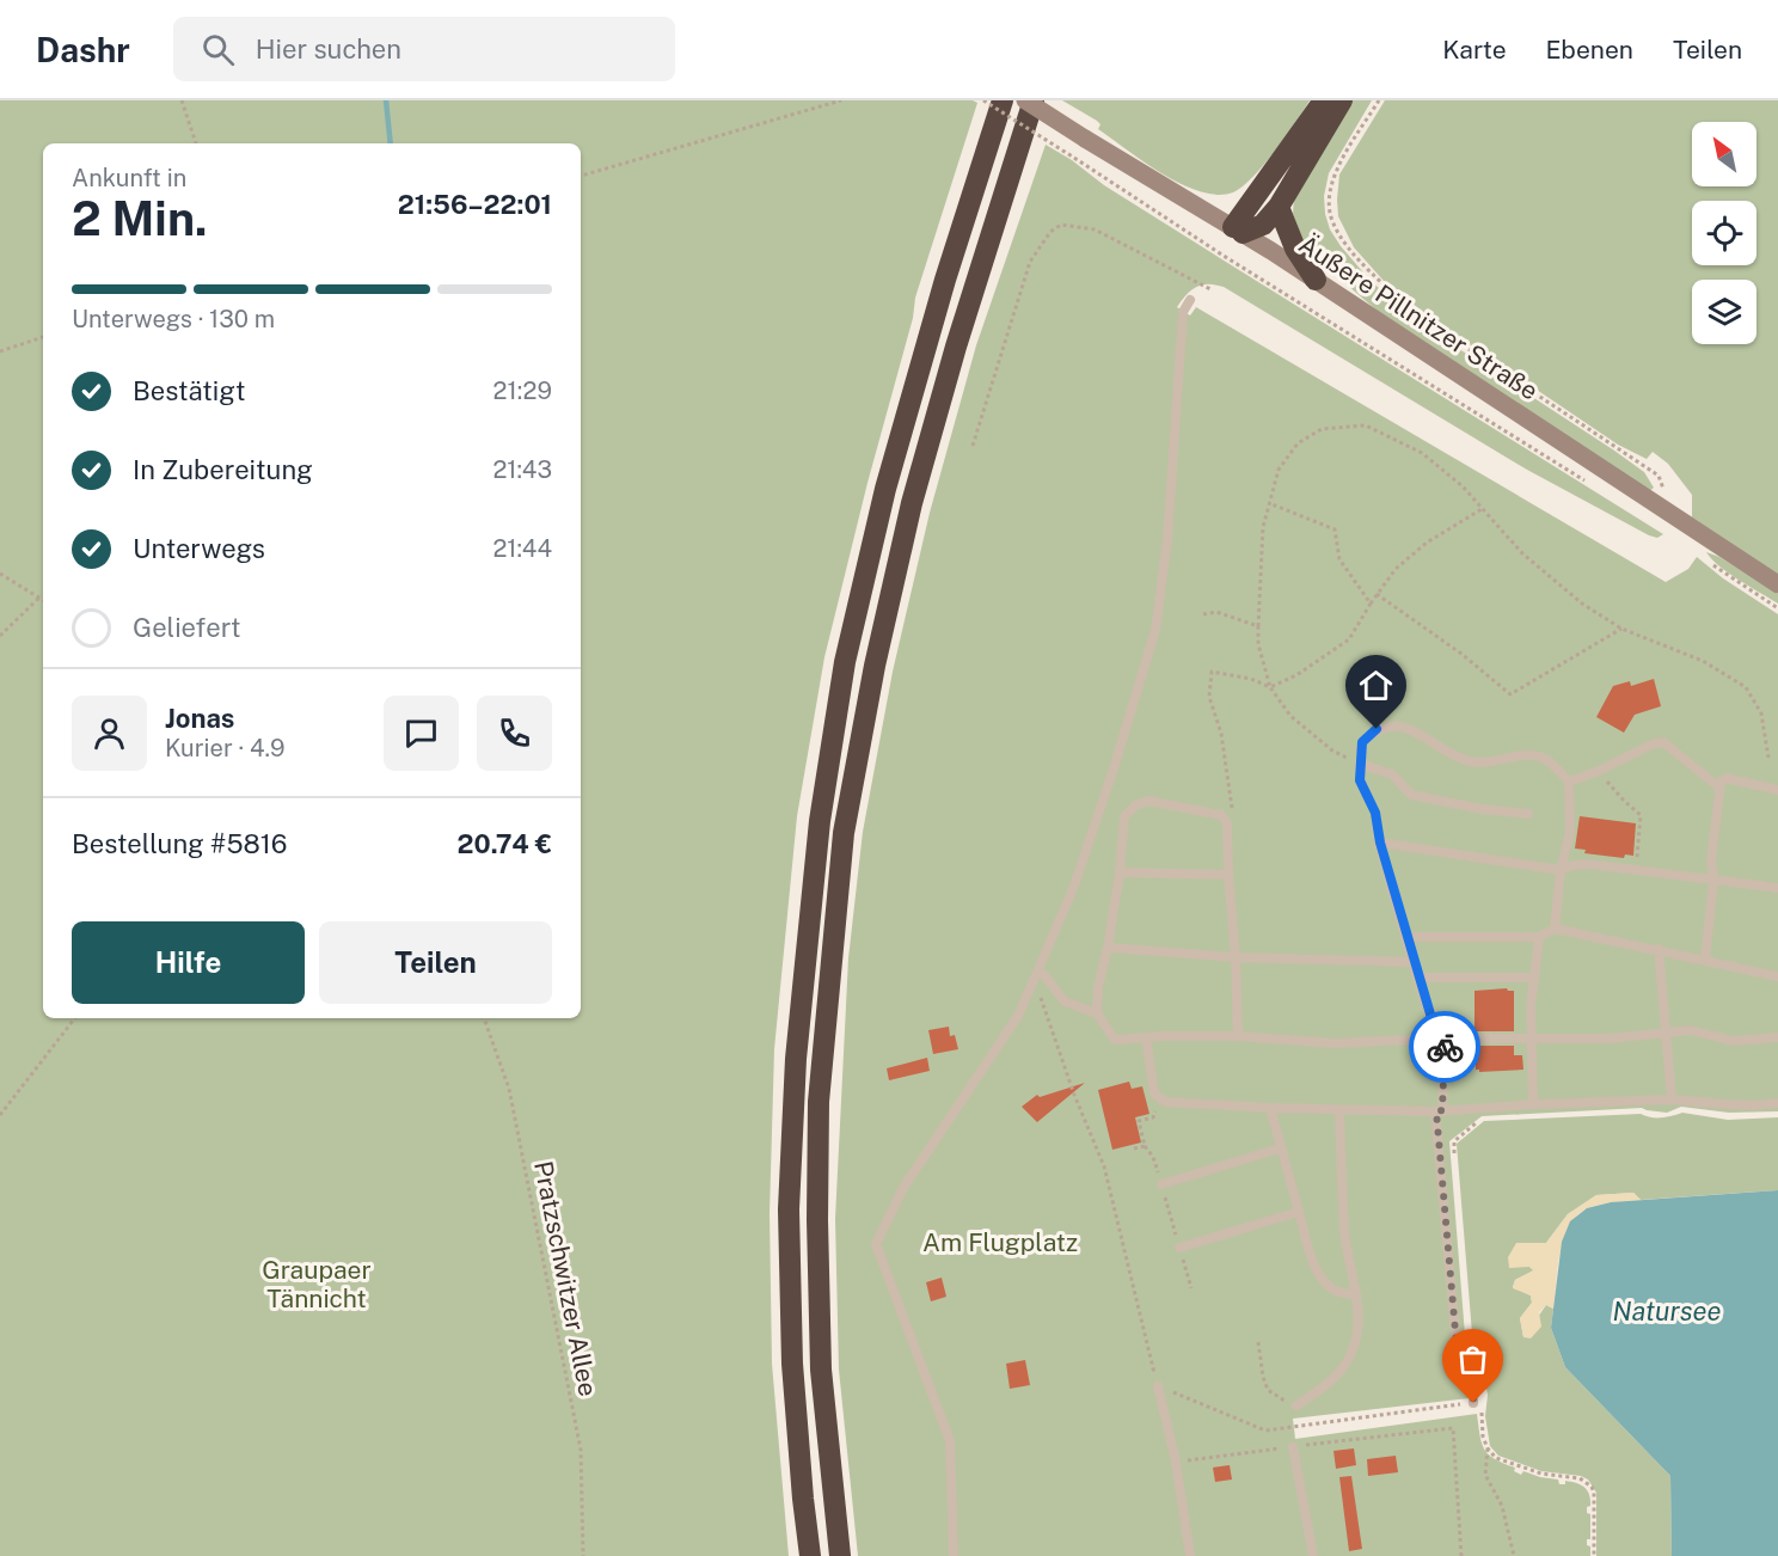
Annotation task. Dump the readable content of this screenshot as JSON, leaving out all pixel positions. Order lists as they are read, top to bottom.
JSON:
{
  "streets": {
    "main road": ["Äußere Pillnitzer Straße"],
    "path": ["Pratzschwitzer Allee"]
  },
  "water": ["Natursee"],
  "parks": ["Am Flugplatz", "Graupaer Tännicht"],
  "north": "top left",
  "page": {
    "header": "Dashr",
    "search": "Hier suchen",
    "nav": ["Karte", "Ebenen", "Teilen"],
    "heading": ["2 Min.", "Ankunft in", "21:56–22:01"],
    "panel": [
      "Jonas",
      "Kurier · 4.9",
      "Bestellung #5816",
      "20.74 €"
    ],
    "bar": "Unterwegs · 130 m",
    "list": [
      ["Bestätigt", "21:29"],
      ["In Zubereitung", "21:43"],
      ["Unterwegs", "21:44"],
      "Geliefert"
    ],
    "buttons": ["Hilfe", "Teilen"]
  }
}
